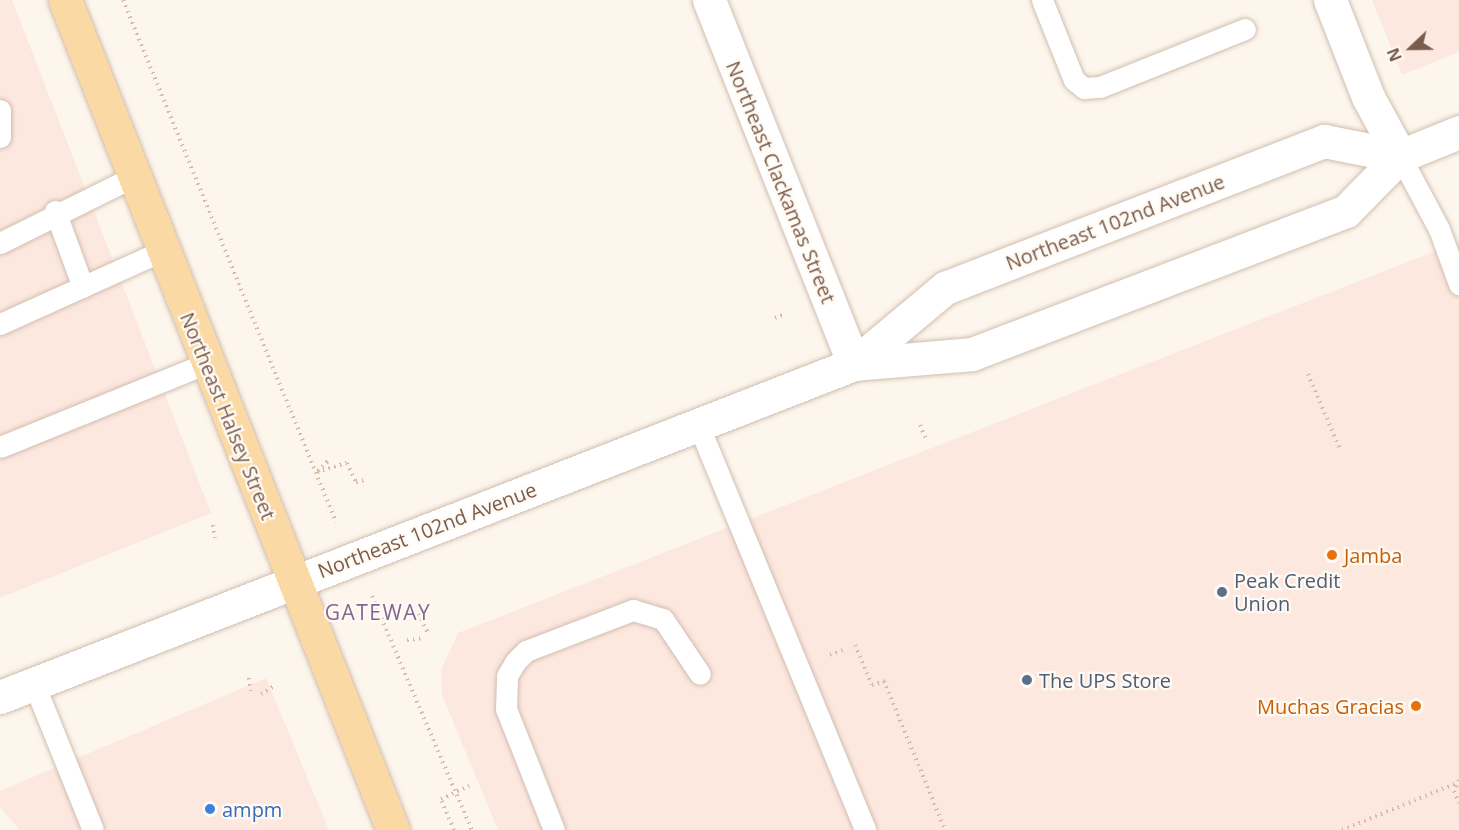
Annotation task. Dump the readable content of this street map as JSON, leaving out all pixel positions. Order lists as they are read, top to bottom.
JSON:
{
  "streets": {
    "main road": ["Northeast Clackamas Street", "Northeast 102nd Avenue", "Northeast Halsey Street"]
  },
  "crossings": [
    ["Northeast Clackamas Street", "Northeast 102nd Avenue"],
    ["Northeast 102nd Avenue", "Northeast Halsey Street"]
  ],
  "districts": ["GATEWAY"],
  "places": [
    "Jamba",
    "Peak Credit Union",
    "The UPS Store",
    "Muchas Gracias",
    "ampm"
  ],
  "north": "left"
}
